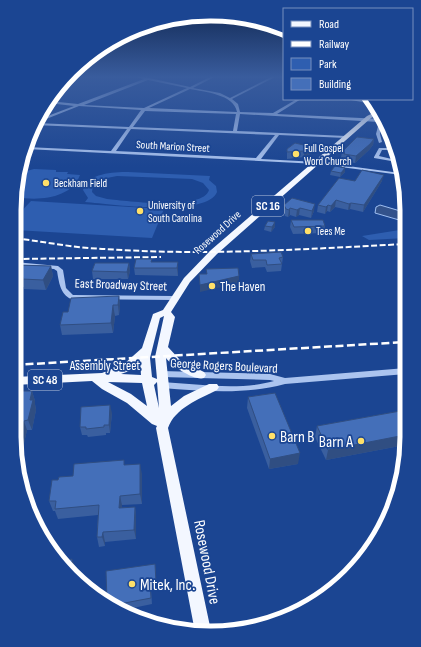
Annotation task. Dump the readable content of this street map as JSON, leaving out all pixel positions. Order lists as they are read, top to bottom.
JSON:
{
  "streets": {
    "main road": [
      "SC 16",
      "Rosewood Drive",
      "Assembly Street",
      "SC 48"
    ],
    "street": ["South Marion Street", "East Broadway Street", "George Rogers Boulevard"]
  },
  "crossings": [
    ["South Marion Street", "Rosewood Drive"],
    ["Rosewood Drive", "East Broadway Street"],
    ["Rosewood Drive", "Assembly Street"],
    ["Rosewood Drive", "George Rogers Boulevard"],
    ["Assembly Street", "George Rogers Boulevard"]
  ],
  "places": [
    "Full Gospel Word Church",
    "Beckham Field",
    "University of South Carolina",
    "Tees Me",
    "The Haven",
    "Barn B",
    "Barn A",
    "Mitek, Inc."
  ],
  "legend": [
    "Road",
    "Railway",
    "Park",
    "Building"
  ]
}
